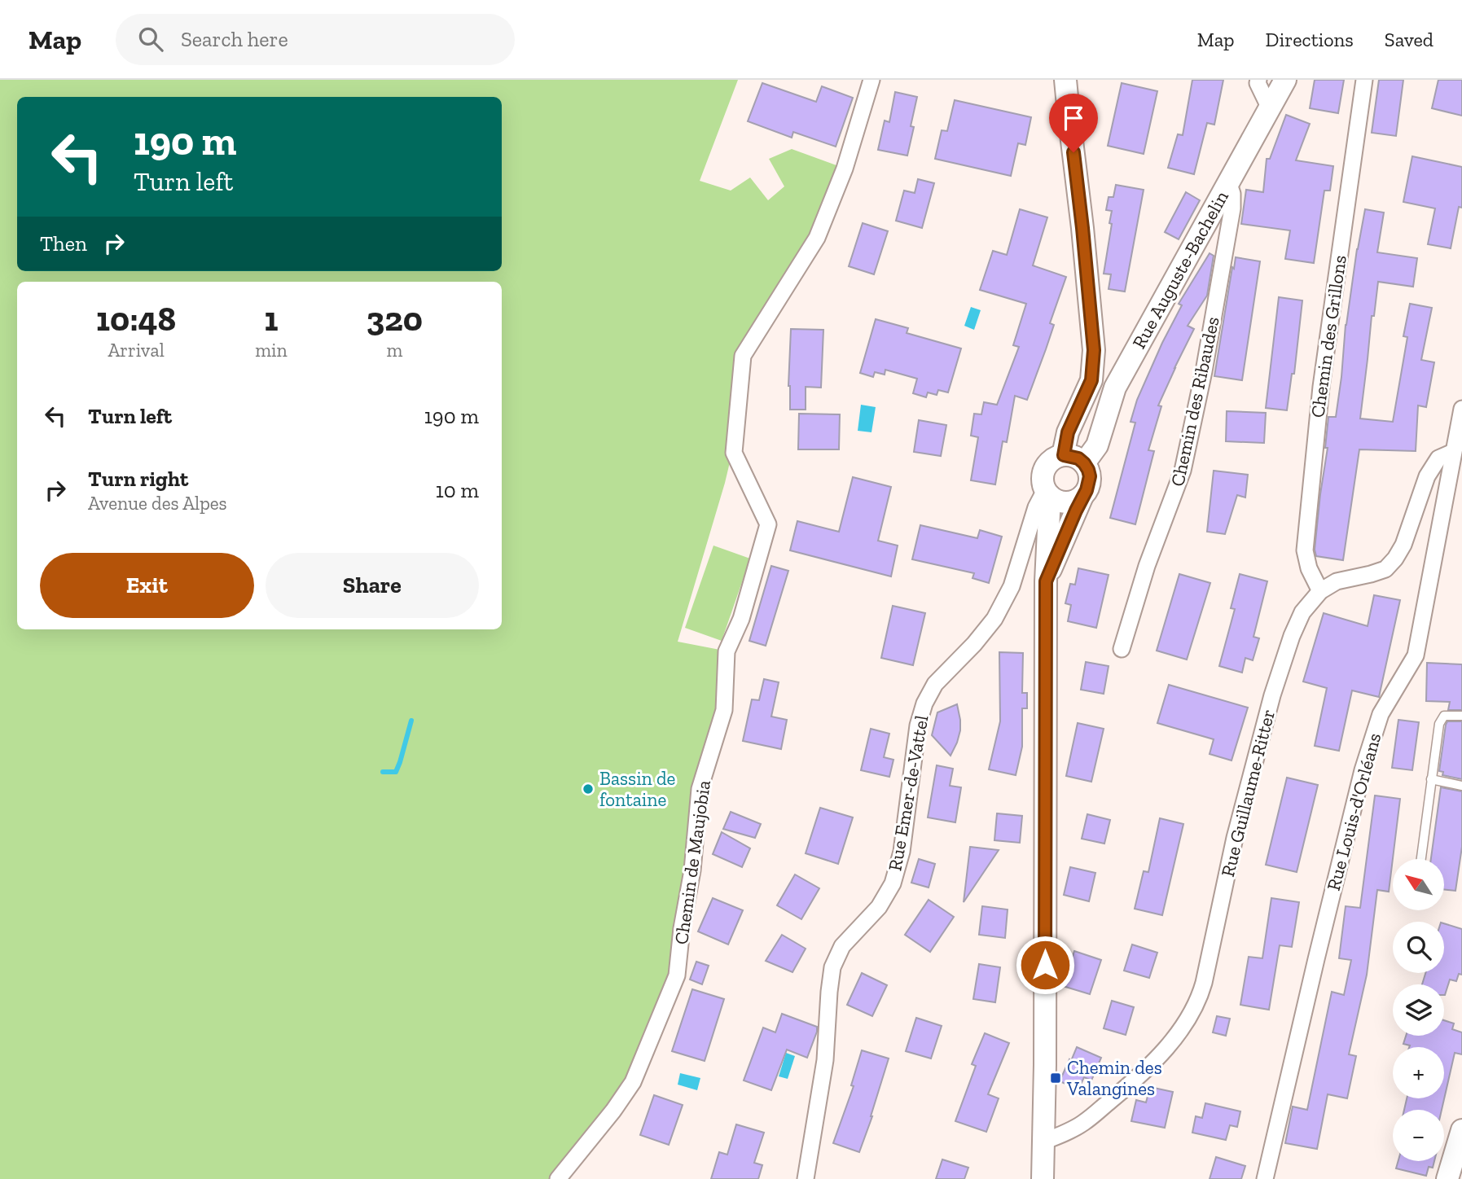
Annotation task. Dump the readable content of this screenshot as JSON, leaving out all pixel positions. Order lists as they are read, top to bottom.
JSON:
{
  "streets": {
    "main road": ["Rue Auguste-Bachelin"],
    "street": [
      "Chemin des Grillons",
      "Chemin des Ribaudes",
      "Rue Emer-de-Vattel",
      "Rue Guillaume-Ritter",
      "Rue Louis-d'Orléans",
      "Chemin de Maujobia"
    ]
  },
  "crossings": [
    ["Rue Auguste-Bachelin", "Chemin des Ribaudes"],
    ["Rue Auguste-Bachelin", "Rue Emer-de-Vattel"],
    ["Chemin des Grillons", "Rue Guillaume-Ritter"],
    ["Rue Guillaume-Ritter", "Rue Louis-d'Orléans"]
  ],
  "places": {
    "other": ["Bassin de fontaine"],
    "transit": ["Chemin des Valangines"]
  },
  "north": "top left",
  "page": {
    "header": "Map",
    "search": "Search here",
    "nav": ["Map", "Directions", "Saved"],
    "turn": ["190 m", "Turn left"],
    "then": "Then",
    "eta": [
      "10:48",
      "Arrival",
      "1",
      "min",
      "320",
      "m"
    ],
    "list": [
      {
        "name": "Turn left",
        "value": "190 m"
      },
      {
        "name": "Turn right",
        "note": "Avenue des Alpes",
        "value": "10 m"
      }
    ],
    "buttons": ["Exit", "Share"],
    "map_buttons": ["+", "−"]
  }
}
